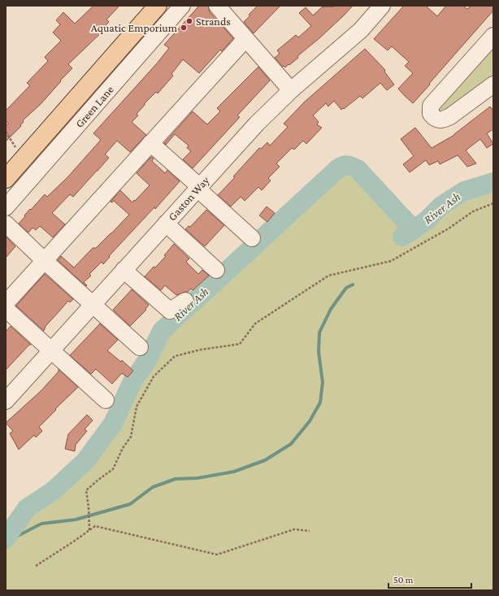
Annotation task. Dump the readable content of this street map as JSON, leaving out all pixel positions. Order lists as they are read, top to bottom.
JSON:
{
  "streets": {
    "main road": ["Green Lane"],
    "street": ["Gaston Way"]
  },
  "water": ["River Ash"],
  "places": ["Strands", "Aquatic Emporium"],
  "scale_bar": "50 m"
}
